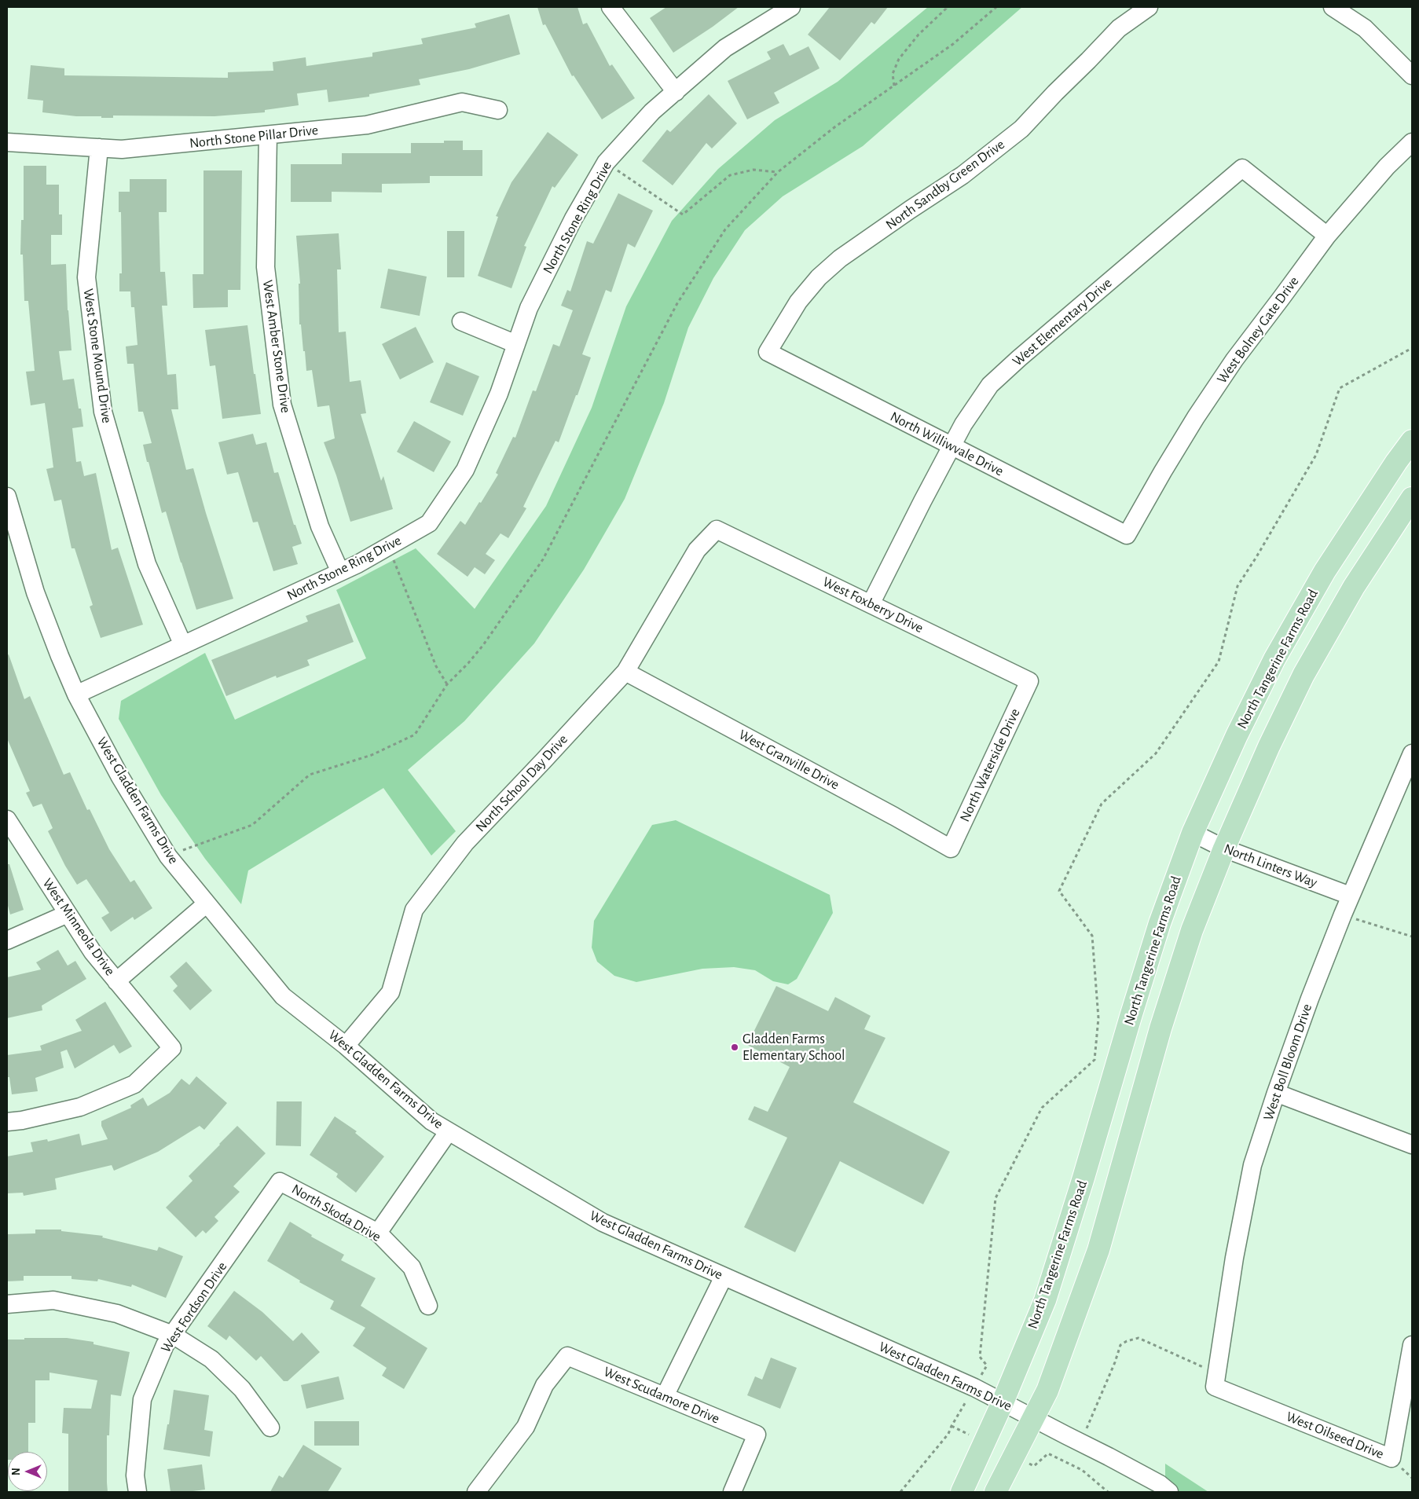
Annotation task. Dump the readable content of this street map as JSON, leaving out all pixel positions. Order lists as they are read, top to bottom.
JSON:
{
  "streets": {
    "main road": ["North Tangerine Farms Road"],
    "street": [
      "North Stone Pillar Drive",
      "North Sandby Green Drive",
      "North Stone Ring Drive",
      "West Elementary Drive",
      "West Bolney Gate Drive",
      "West Amber Stone Drive",
      "West Stone Mound Drive",
      "North Williwvale Drive",
      "West Foxberry Drive",
      "West Granville Drive",
      "North Waterside Drive",
      "North School Day Drive",
      "West Gladden Farms Drive",
      "North Linters Way",
      "West Minneola Drive",
      "West Boll Bloom Drive",
      "North Skoda Drive",
      "West Fordson Drive",
      "West Scudamore Drive",
      "West Oilseed Drive"
    ]
  },
  "crossings": [
    ["North Stone Pillar Drive", "West Amber Stone Drive"],
    ["North Stone Pillar Drive", "West Stone Mound Drive"],
    ["North Sandby Green Drive", "North Williwvale Drive"],
    ["North Stone Ring Drive", "West Amber Stone Drive"],
    ["North Stone Ring Drive", "West Stone Mound Drive"],
    ["North Stone Ring Drive", "West Gladden Farms Drive"],
    ["West Elementary Drive", "West Bolney Gate Drive"],
    ["West Elementary Drive", "North Williwvale Drive"],
    ["West Elementary Drive", "West Foxberry Drive"],
    ["West Bolney Gate Drive", "North Williwvale Drive"],
    ["West Foxberry Drive", "North Waterside Drive"],
    ["West Foxberry Drive", "North School Day Drive"],
    ["North Tangerine Farms Road", "West Gladden Farms Drive"],
    ["North Tangerine Farms Road", "North Linters Way"],
    ["West Granville Drive", "North Waterside Drive"],
    ["West Granville Drive", "North School Day Drive"],
    ["North School Day Drive", "West Gladden Farms Drive"],
    ["North Linters Way", "West Boll Bloom Drive"],
    ["West Boll Bloom Drive", "West Oilseed Drive"],
    ["North Skoda Drive", "West Fordson Drive"]
  ],
  "places": ["Gladden Farms Elementary School"],
  "north": "left"
}
